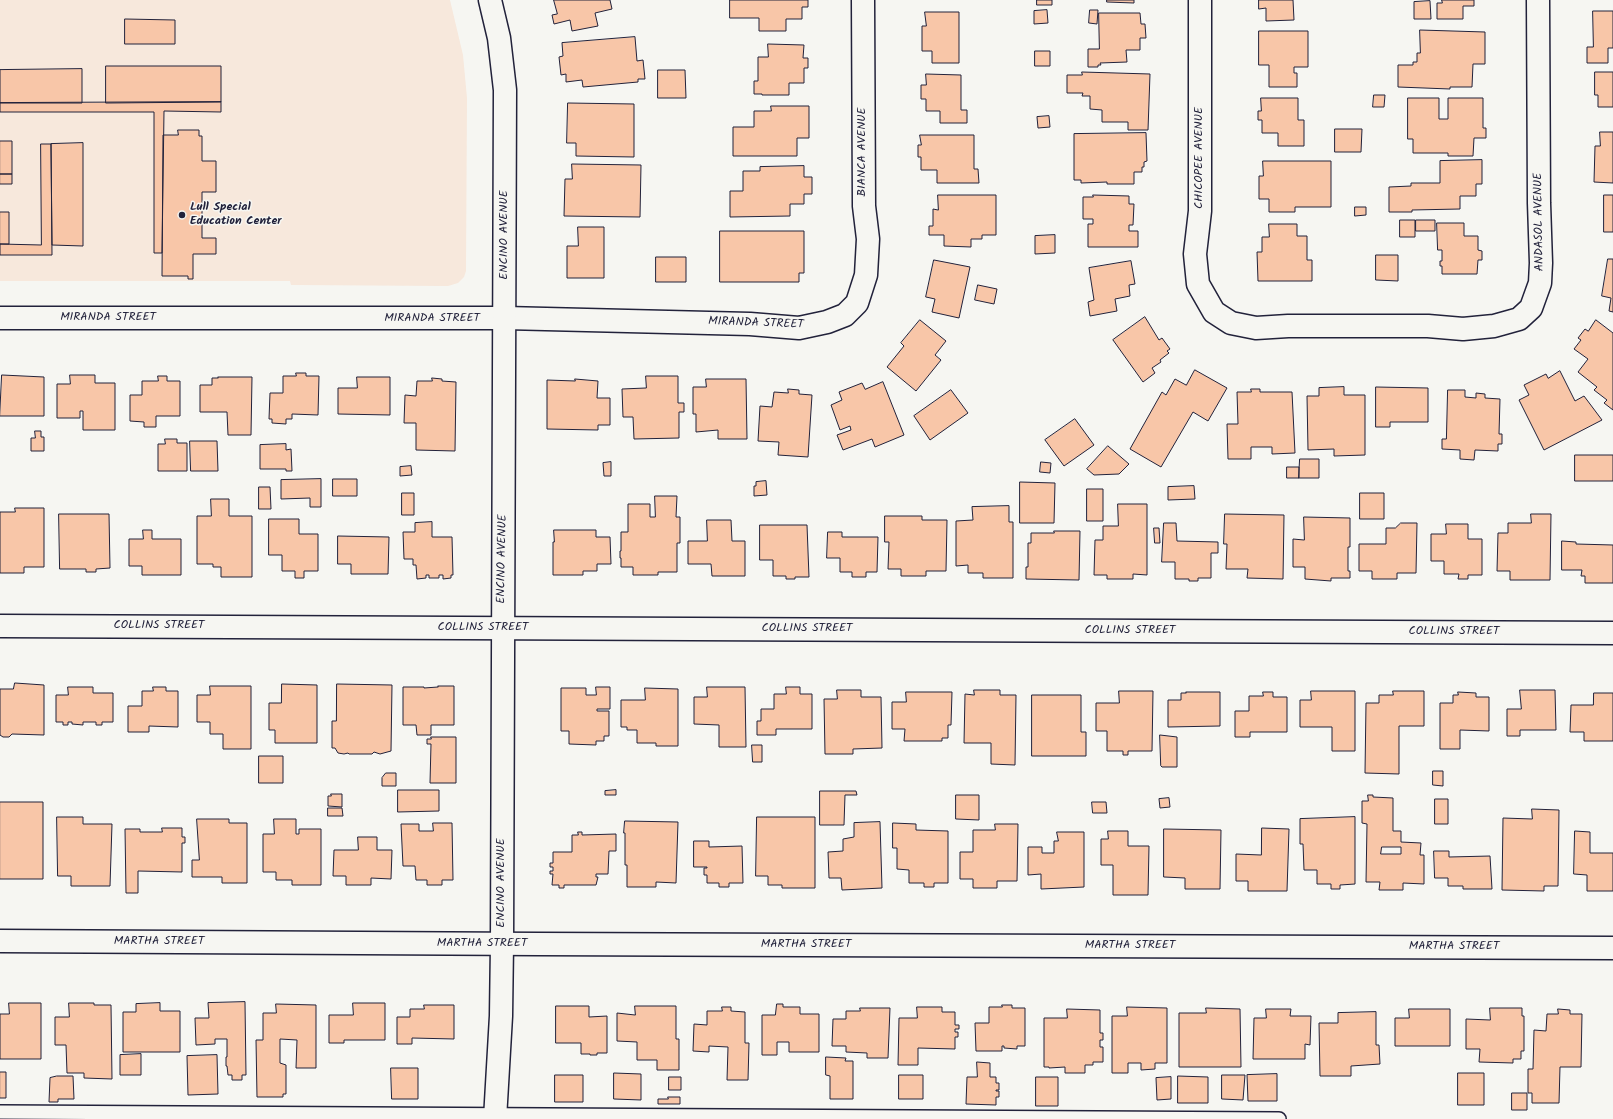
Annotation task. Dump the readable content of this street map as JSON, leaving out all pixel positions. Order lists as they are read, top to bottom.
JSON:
{
  "streets": {
    "street": [
      "BIANCA AVENUE",
      "CHICOPEE AVENUE",
      "ANDASOL AVENUE",
      "ENCINO AVENUE",
      "MIRANDA STREET",
      "COLLINS STREET",
      "MARTHA STREET"
    ]
  },
  "crossings": [
    ["BIANCA AVENUE", "MIRANDA STREET"],
    ["CHICOPEE AVENUE", "ANDASOL AVENUE"],
    ["ENCINO AVENUE", "MIRANDA STREET"],
    ["ENCINO AVENUE", "COLLINS STREET"],
    ["ENCINO AVENUE", "MARTHA STREET"]
  ],
  "places": ["Lull Special Education Center"]
}
